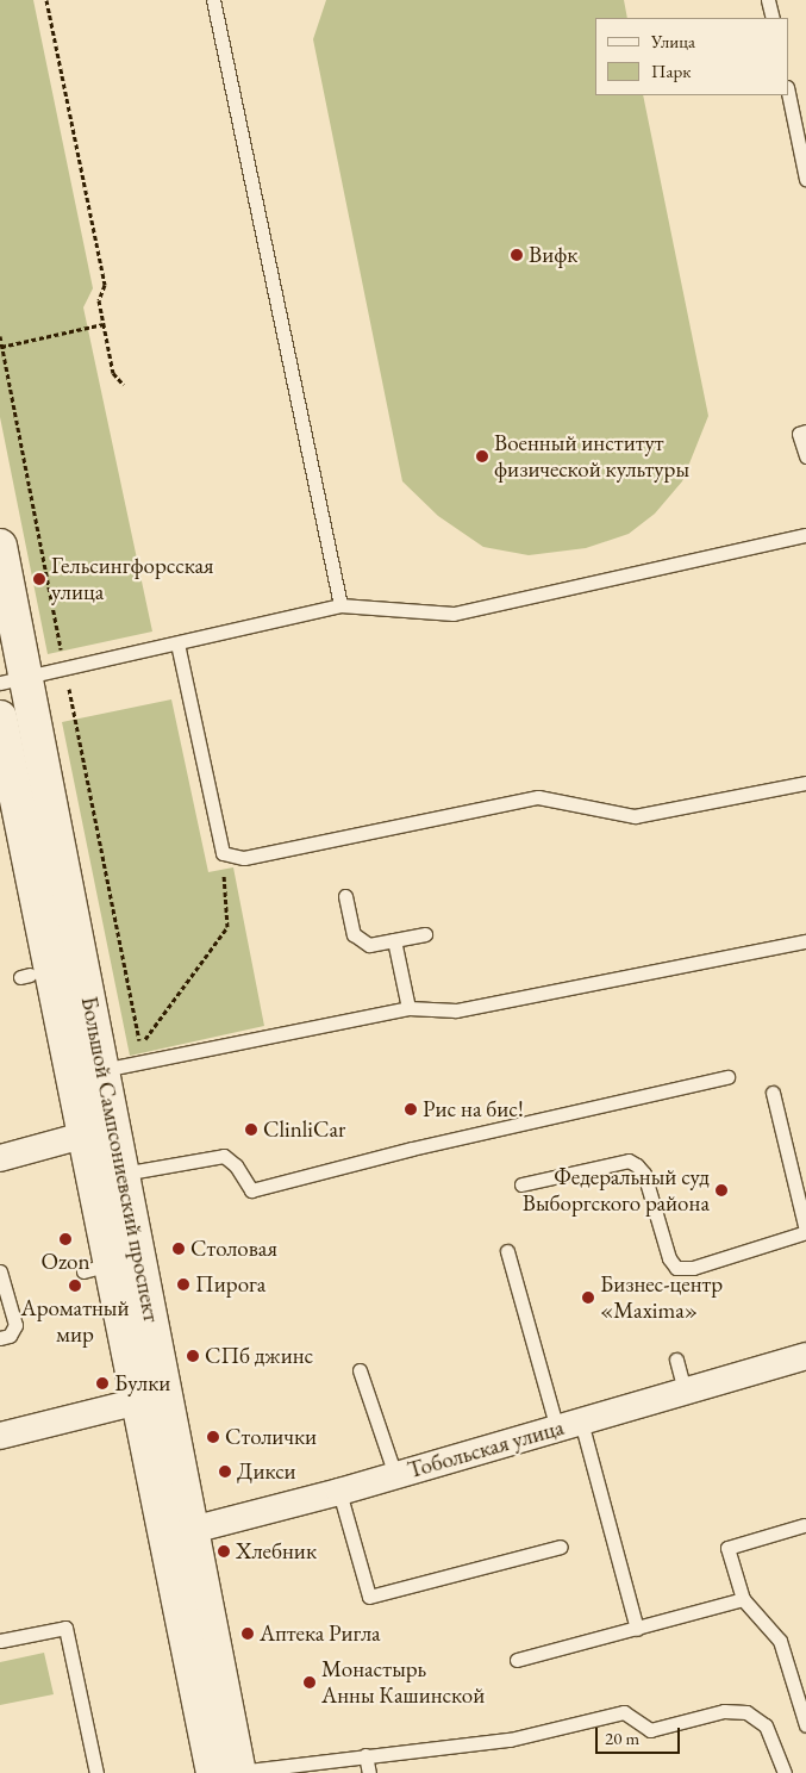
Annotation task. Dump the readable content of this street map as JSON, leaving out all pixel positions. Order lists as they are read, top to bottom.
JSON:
{
  "streets": {
    "main road": ["Большой Сампсониевский проспект"],
    "street": ["Тобольская улица"]
  },
  "crossings": [
    ["Большой Сампсониевский проспект", "Тобольская улица"]
  ],
  "places": [
    "Вифк",
    "Военный институт физической культуры",
    "Гельсингфорсская улица",
    "Рис на бис!",
    "ClinliCar",
    "Федеральный суд Выборгского района",
    "Ozon",
    "Столовая",
    "Пирога",
    "Ароматный мир",
    "Бизнес-центр «Maxima»",
    "СПб джинс",
    "Булки",
    "Столички",
    "Дикси",
    "Хлебник",
    "Аптека Ригла",
    "Монастырь Анны Кашинской"
  ],
  "legend": ["Улица", "Парк"],
  "scale_bar": "20 m"
}
